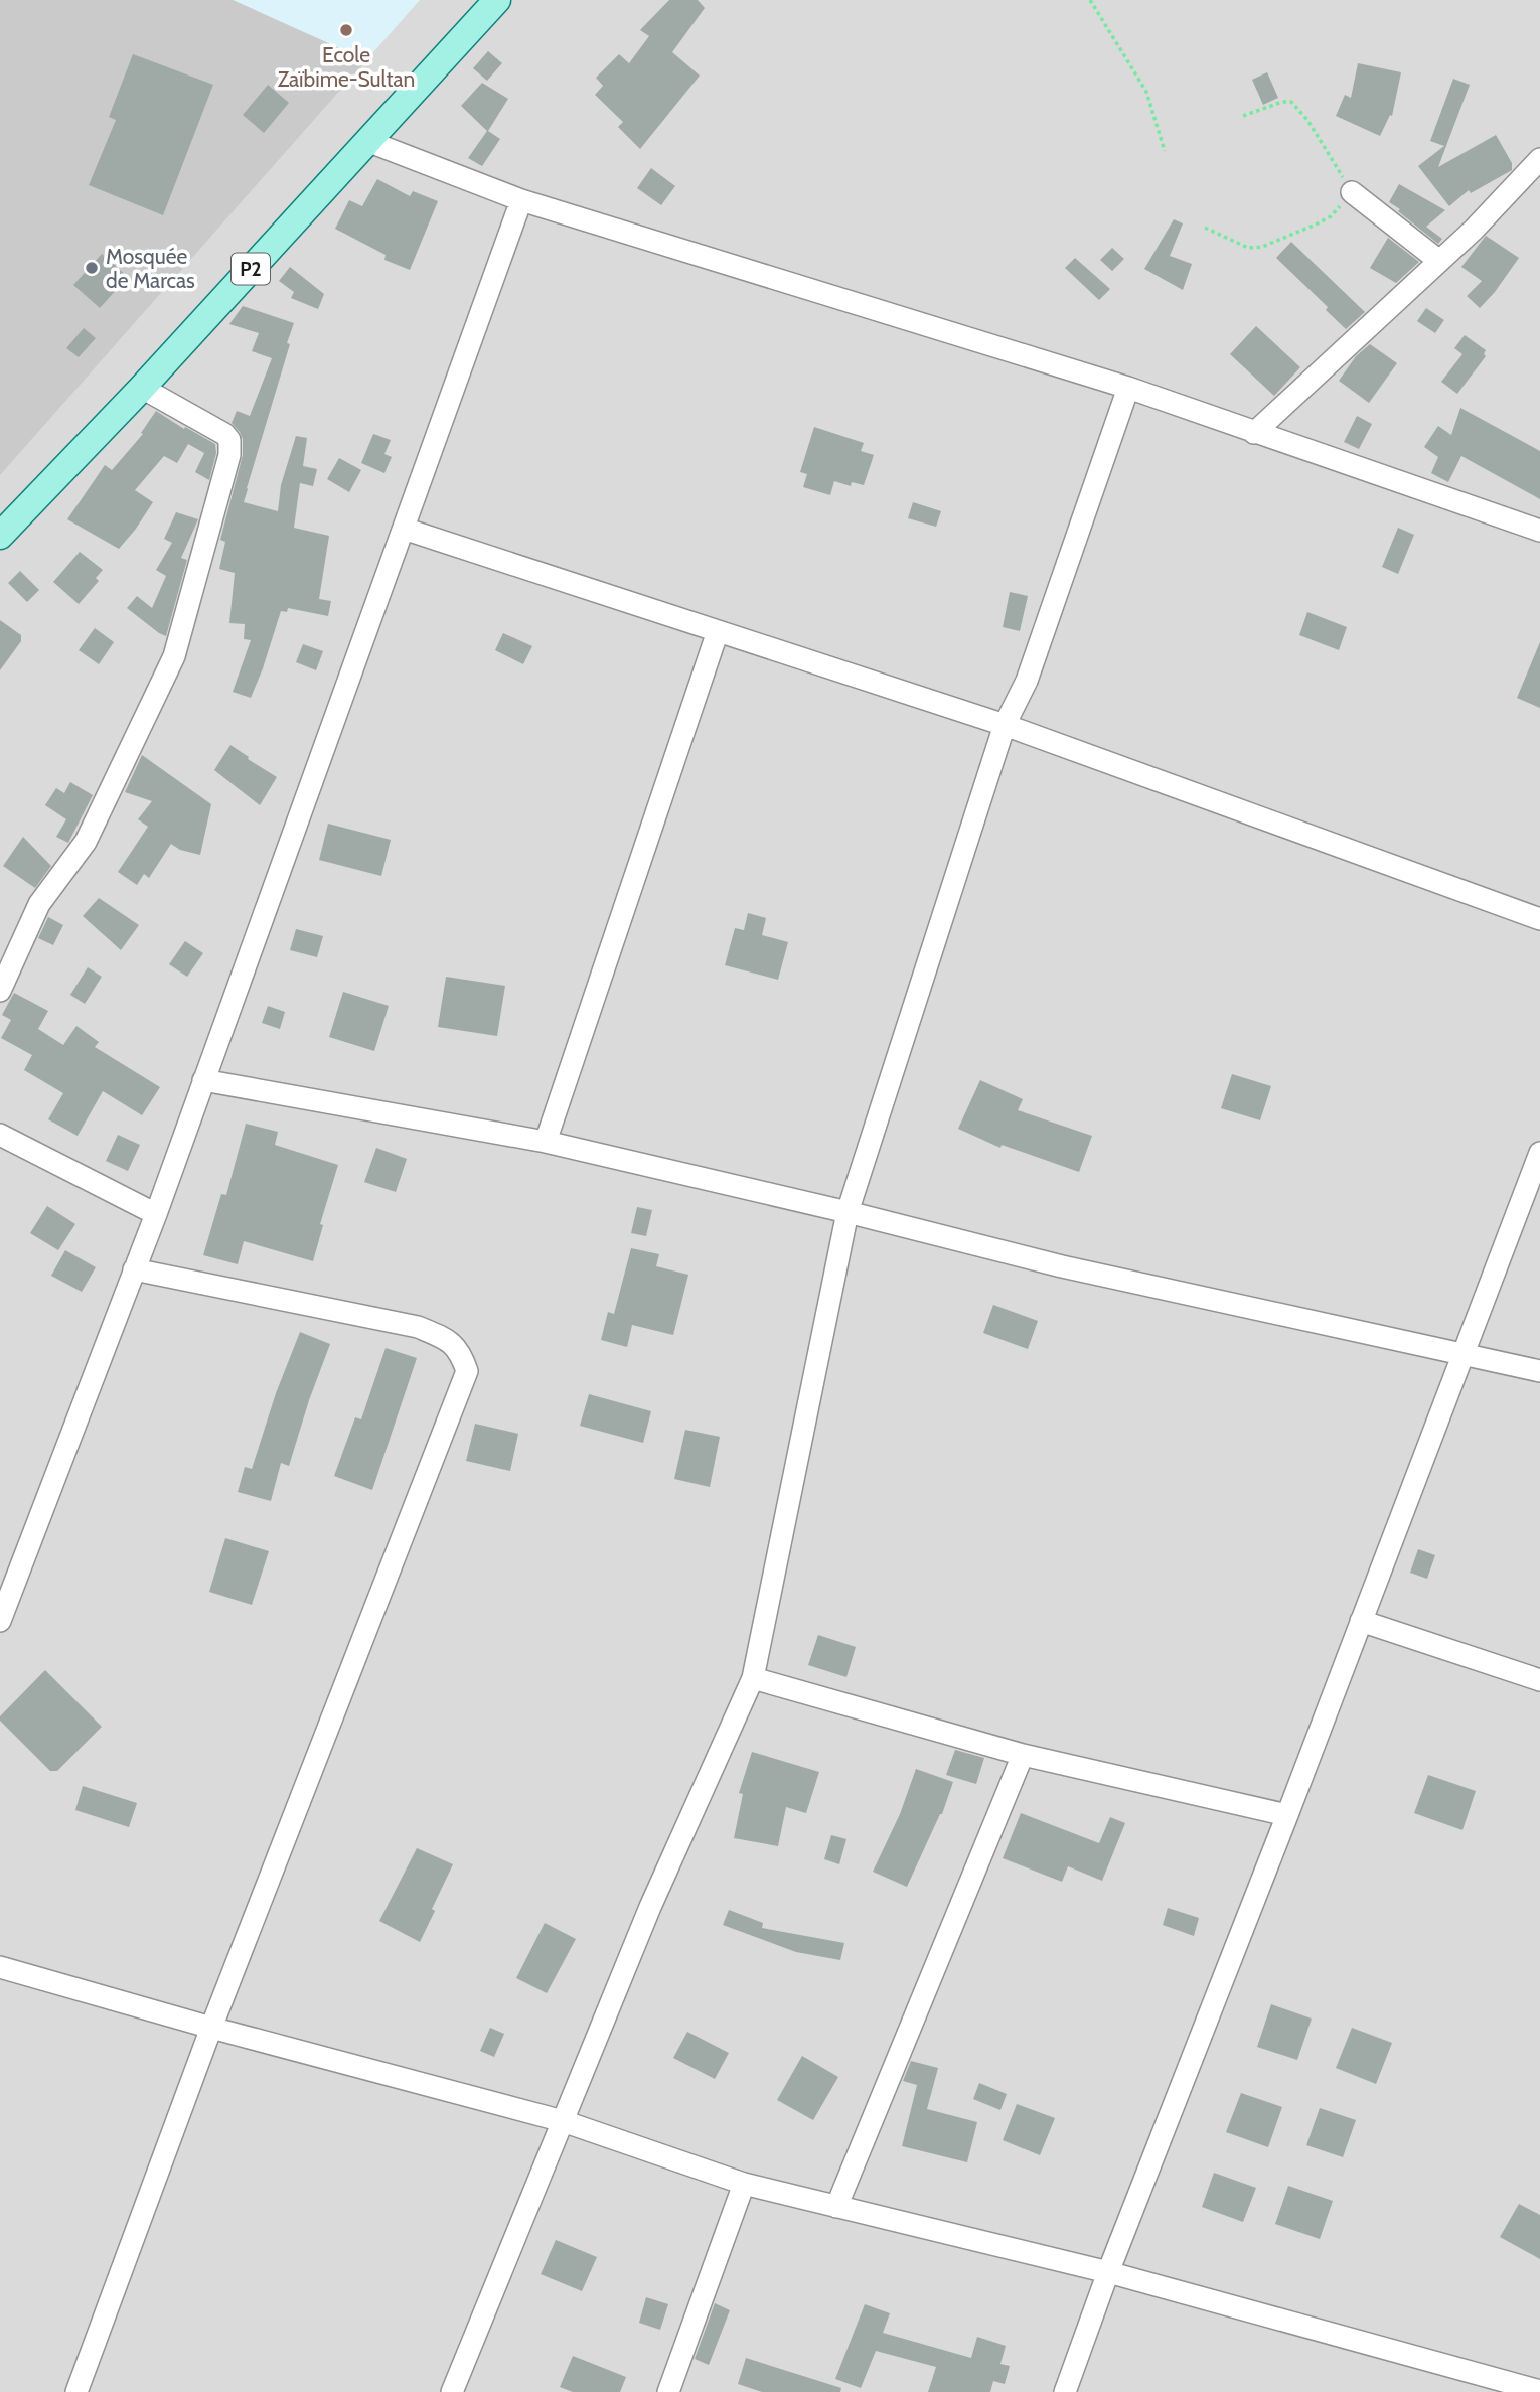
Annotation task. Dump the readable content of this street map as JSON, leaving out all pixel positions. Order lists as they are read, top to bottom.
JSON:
{
  "streets": {
    "main road": ["P2"]
  },
  "places": ["Ecole Zaïbime-Sultan", "Mosquée de Marcas"]
}
